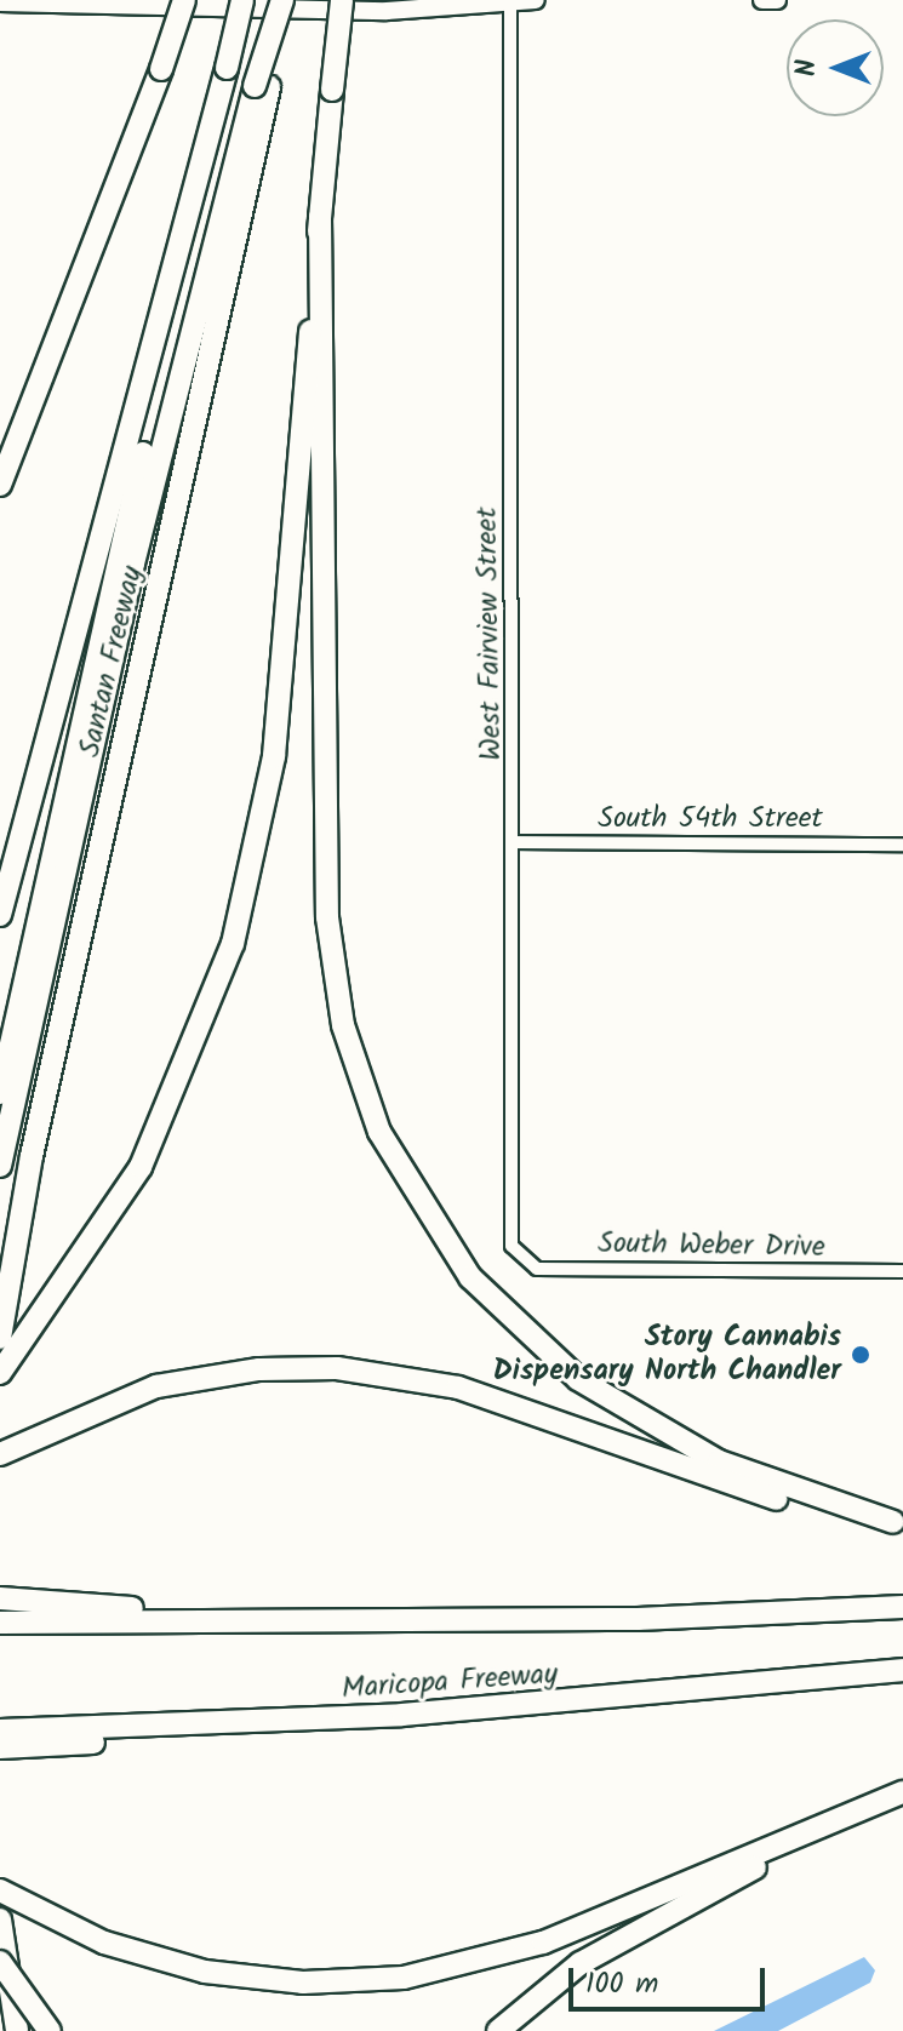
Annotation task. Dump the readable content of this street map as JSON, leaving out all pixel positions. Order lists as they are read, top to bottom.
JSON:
{
  "streets": {
    "highway": ["Santan Freeway", "Maricopa Freeway"],
    "street": ["West Fairview Street", "South 54th Street", "South Weber Drive"]
  },
  "crossings": [
    ["West Fairview Street", "South 54th Street"],
    ["West Fairview Street", "South Weber Drive"]
  ],
  "places": ["Story Cannabis Dispensary North Chandler"],
  "scale_bar": "100 m",
  "north": "left"
}
